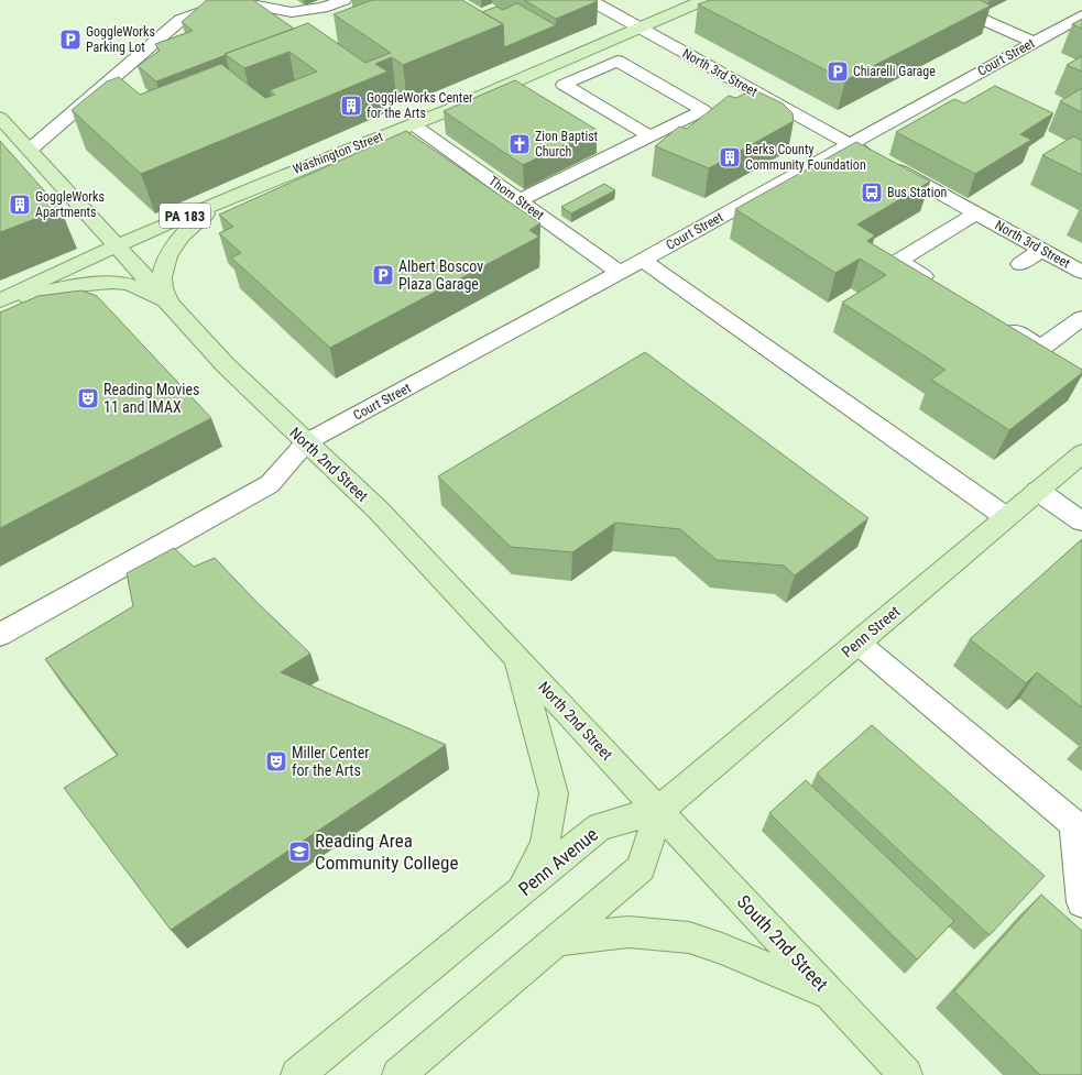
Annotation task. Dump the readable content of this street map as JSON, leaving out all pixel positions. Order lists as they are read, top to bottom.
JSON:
{
  "streets": {
    "main road": [
      "Washington Street",
      "PA 183",
      "North 2nd Street",
      "Penn Street",
      "Penn Avenue",
      "South 2nd Street"
    ],
    "street": ["Court Street", "North 3rd Street", "Thorn Street"]
  },
  "crossings": [
    ["Court Street", "North 3rd Street"],
    ["Court Street", "Thorn Street"],
    ["Court Street", "North 2nd Street"],
    ["North 3rd Street", "Washington Street"],
    ["Washington Street", "Thorn Street"],
    ["Washington Street", "North 2nd Street"],
    ["North 2nd Street", "Penn Street"],
    ["North 2nd Street", "Penn Avenue"],
    ["North 2nd Street", "South 2nd Street"],
    ["Penn Street", "Penn Avenue"],
    ["Penn Street", "South 2nd Street"],
    ["Penn Avenue", "South 2nd Street"]
  ],
  "places": {
    "parking": ["GoggleWorks Parking Lot", "Chiarelli Garage", "Albert Boscov Plaza Garage"],
    "building": ["GoggleWorks Center for the Arts", "Berks County Community Foundation", "GoggleWorks Apartments"],
    "church": ["Zion Baptist Church"],
    "bus stop": ["Bus Station"],
    "theatre": ["Reading Movies 11 and IMAX", "Miller Center for the Arts"],
    "school or university": ["Reading Area Community College"]
  }
}
